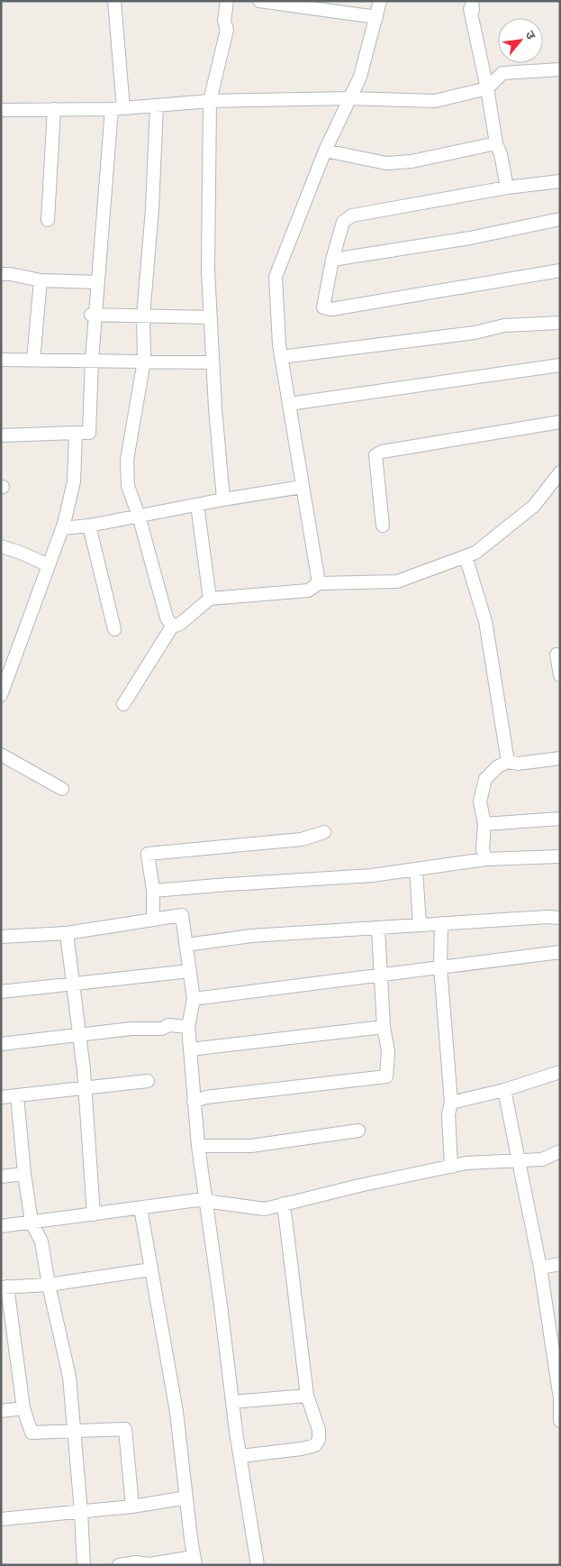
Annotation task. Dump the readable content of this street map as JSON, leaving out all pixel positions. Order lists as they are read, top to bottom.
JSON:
{
  "north": "top right"
}
